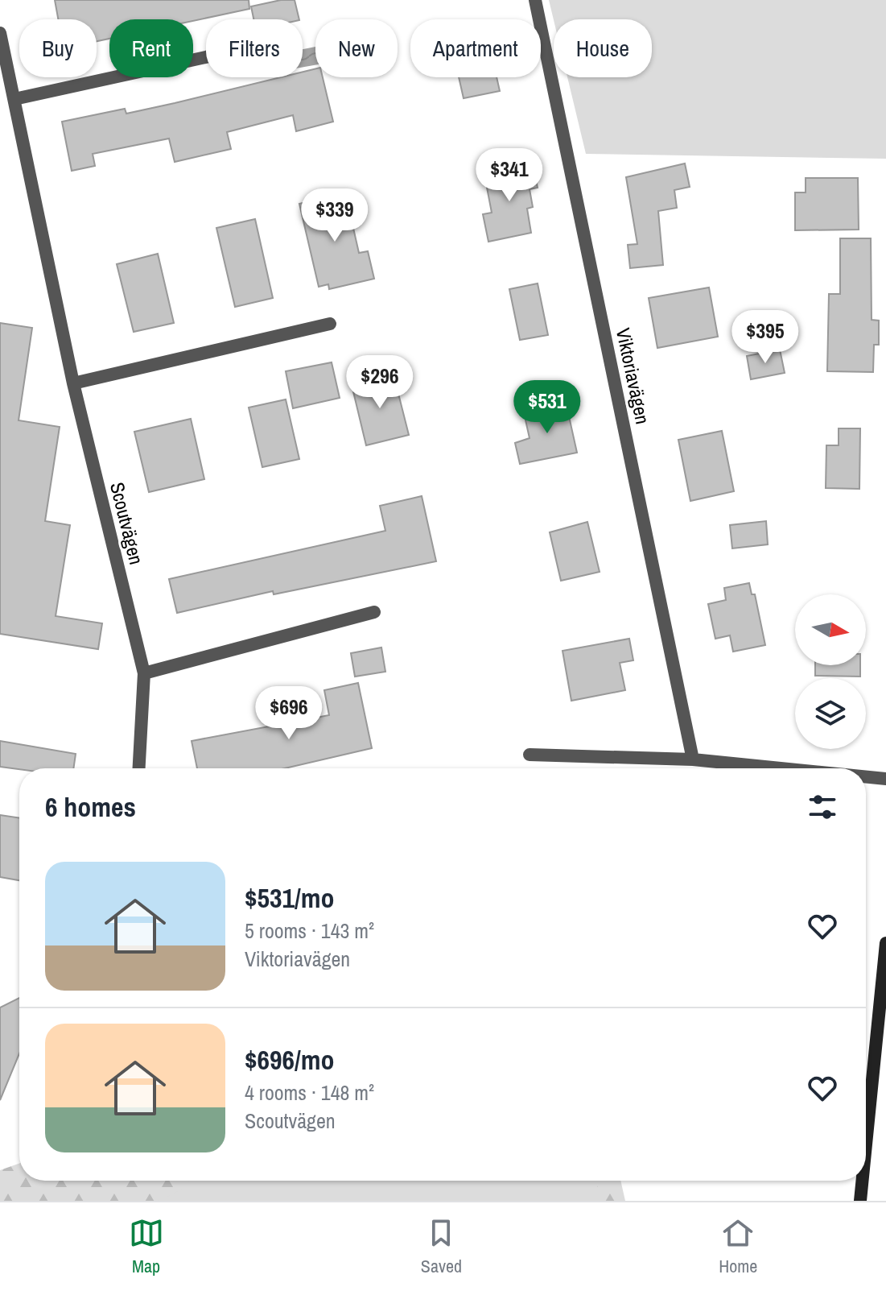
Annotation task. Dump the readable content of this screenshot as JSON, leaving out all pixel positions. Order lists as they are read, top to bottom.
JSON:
{
  "streets": {
    "street": ["Viktoriavägen", "Scoutvägen"]
  },
  "north": "right",
  "page": {
    "chip": [
      "Buy",
      "Rent",
      "Filters",
      "New",
      "Apartment",
      "House"
    ],
    "price": [
      "$341",
      "$339",
      "$395",
      "$296",
      "$531",
      "$696"
    ],
    "heading": "6 homes",
    "list": [
      {
        "name": "$531/mo",
        "note": "5 rooms · 143 m² · Viktoriavägen"
      },
      {
        "name": "$696/mo",
        "note": "4 rooms · 148 m² · Scoutvägen"
      }
    ],
    "tabs": ["Map", "Saved", "Home"]
  }
}
